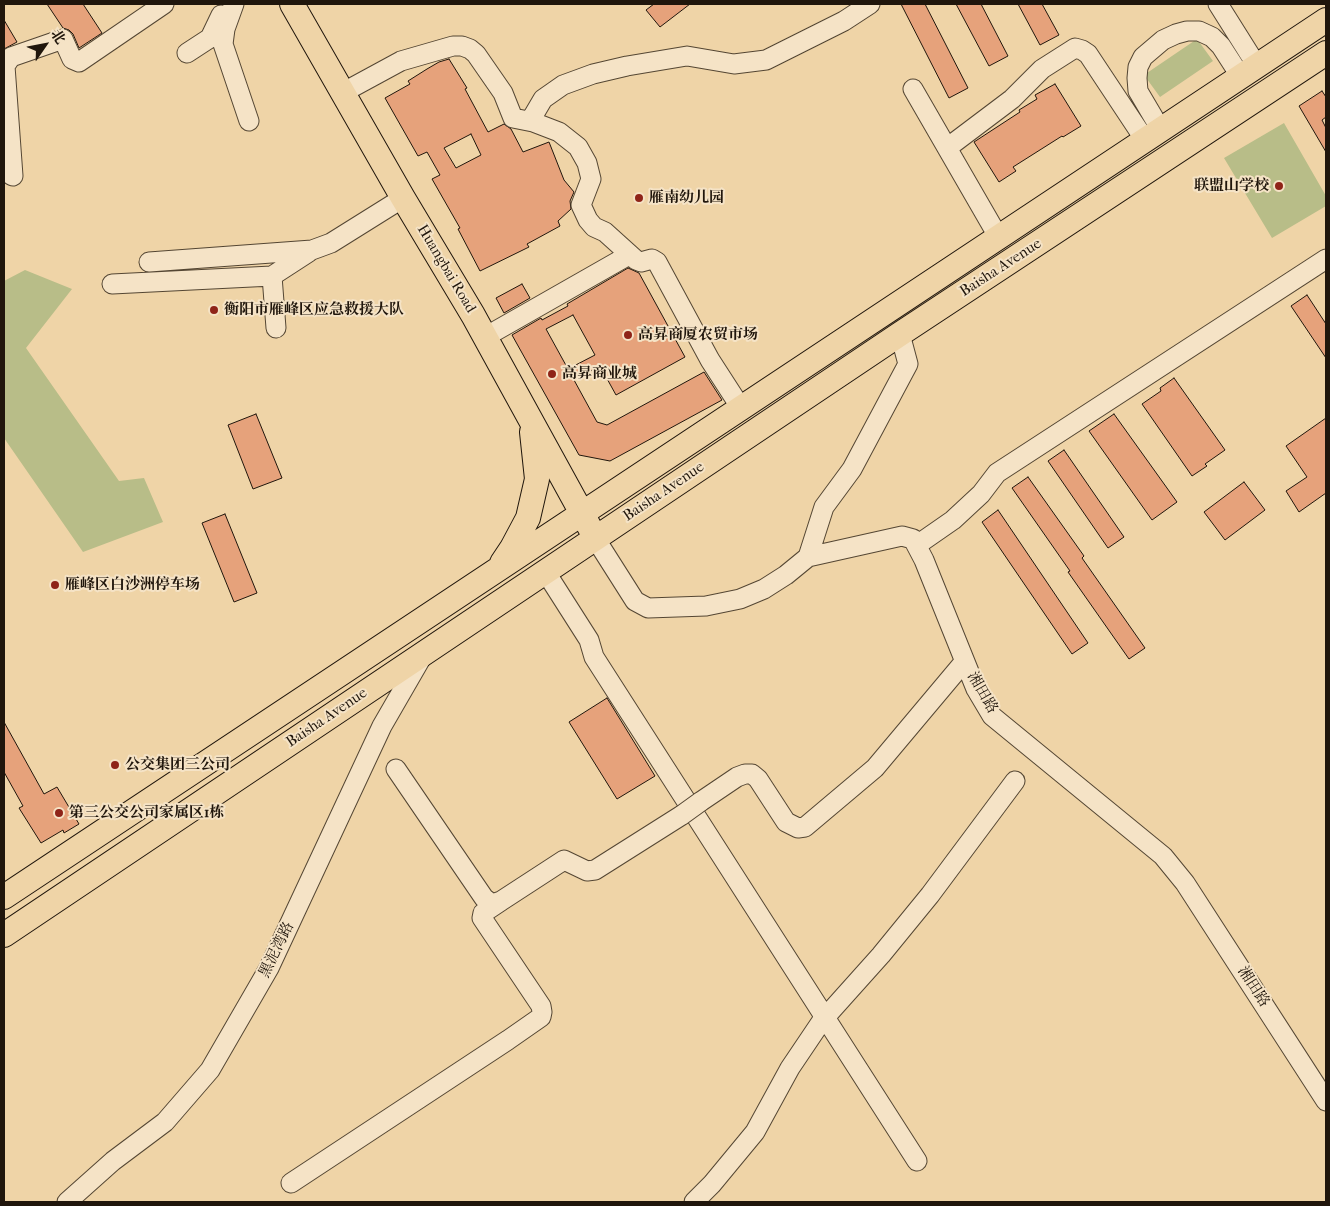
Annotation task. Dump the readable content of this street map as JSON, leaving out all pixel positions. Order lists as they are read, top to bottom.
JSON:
{
  "streets": {
    "main road": ["Baisha Avenue", "Huangbai Road"],
    "street": ["湘田路", "黑泥湾路"]
  },
  "crossings": [
    ["Baisha Avenue", "Huangbai Road"],
    ["Baisha Avenue", "黑泥湾路"]
  ],
  "places": [
    "联盟山学校",
    "雁南幼儿园",
    "衡阳市雁峰区应急救援大队",
    "高昇商厦农贸市场",
    "高昇商业城",
    "雁峰区白沙洲停车场",
    "公交集团三公司",
    "第三公交公司家属区1栋"
  ],
  "north": "top right"
}
